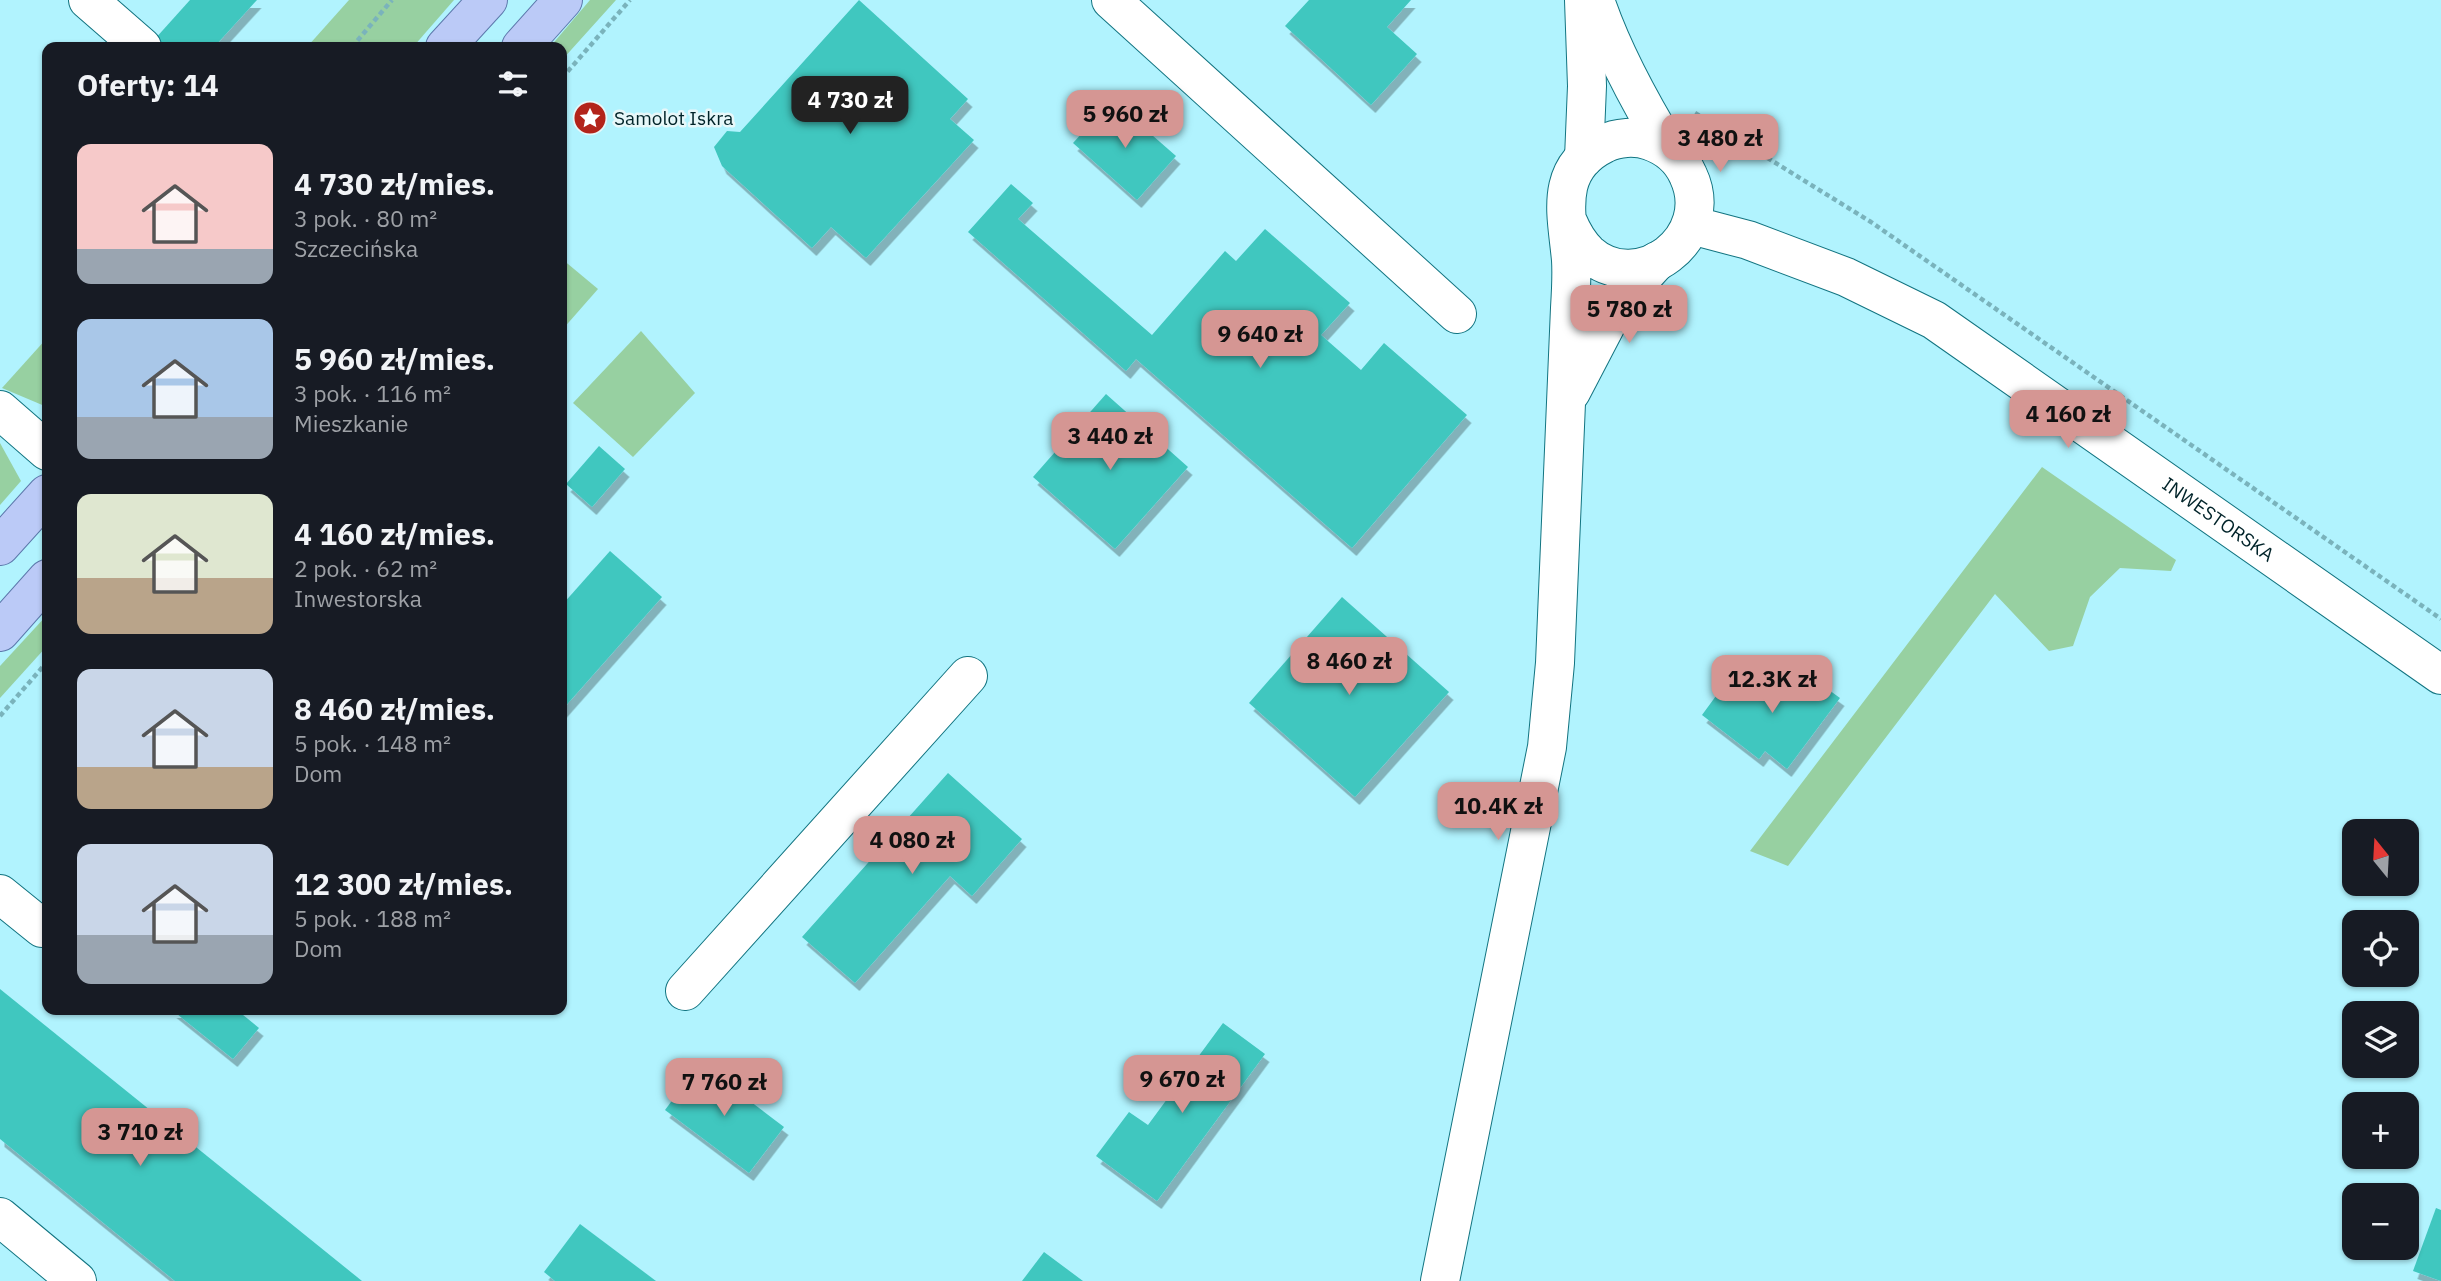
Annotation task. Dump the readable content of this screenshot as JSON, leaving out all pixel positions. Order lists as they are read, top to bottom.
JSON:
{
  "streets": {
    "street": ["INWESTORSKA"]
  },
  "places": {
    "place": ["Samolot Iskra"]
  },
  "north": "top",
  "page": {
    "heading": "Oferty: 14",
    "price": [
      "4 730 zł",
      "5 960 zł",
      "3 480 zł",
      "5 780 zł",
      "9 640 zł",
      "4 160 zł",
      "3 440 zł",
      "8 460 zł",
      "12.3K zł",
      "10.4K zł",
      "4 080 zł",
      "9 670 zł",
      "7 760 zł",
      "3 710 zł"
    ],
    "list": [
      {
        "name": "4 730 zł/mies.",
        "note": "3 pok. · 80 m² · Szczecińska"
      },
      {
        "name": "5 960 zł/mies.",
        "note": "3 pok. · 116 m² · Mieszkanie"
      },
      {
        "name": "4 160 zł/mies.",
        "note": "2 pok. · 62 m² · Inwestorska"
      },
      {
        "name": "8 460 zł/mies.",
        "note": "5 pok. · 148 m² · Dom"
      },
      {
        "name": "12 300 zł/mies.",
        "note": "5 pok. · 188 m² · Dom"
      }
    ],
    "map_buttons": ["+", "−"]
  }
}
